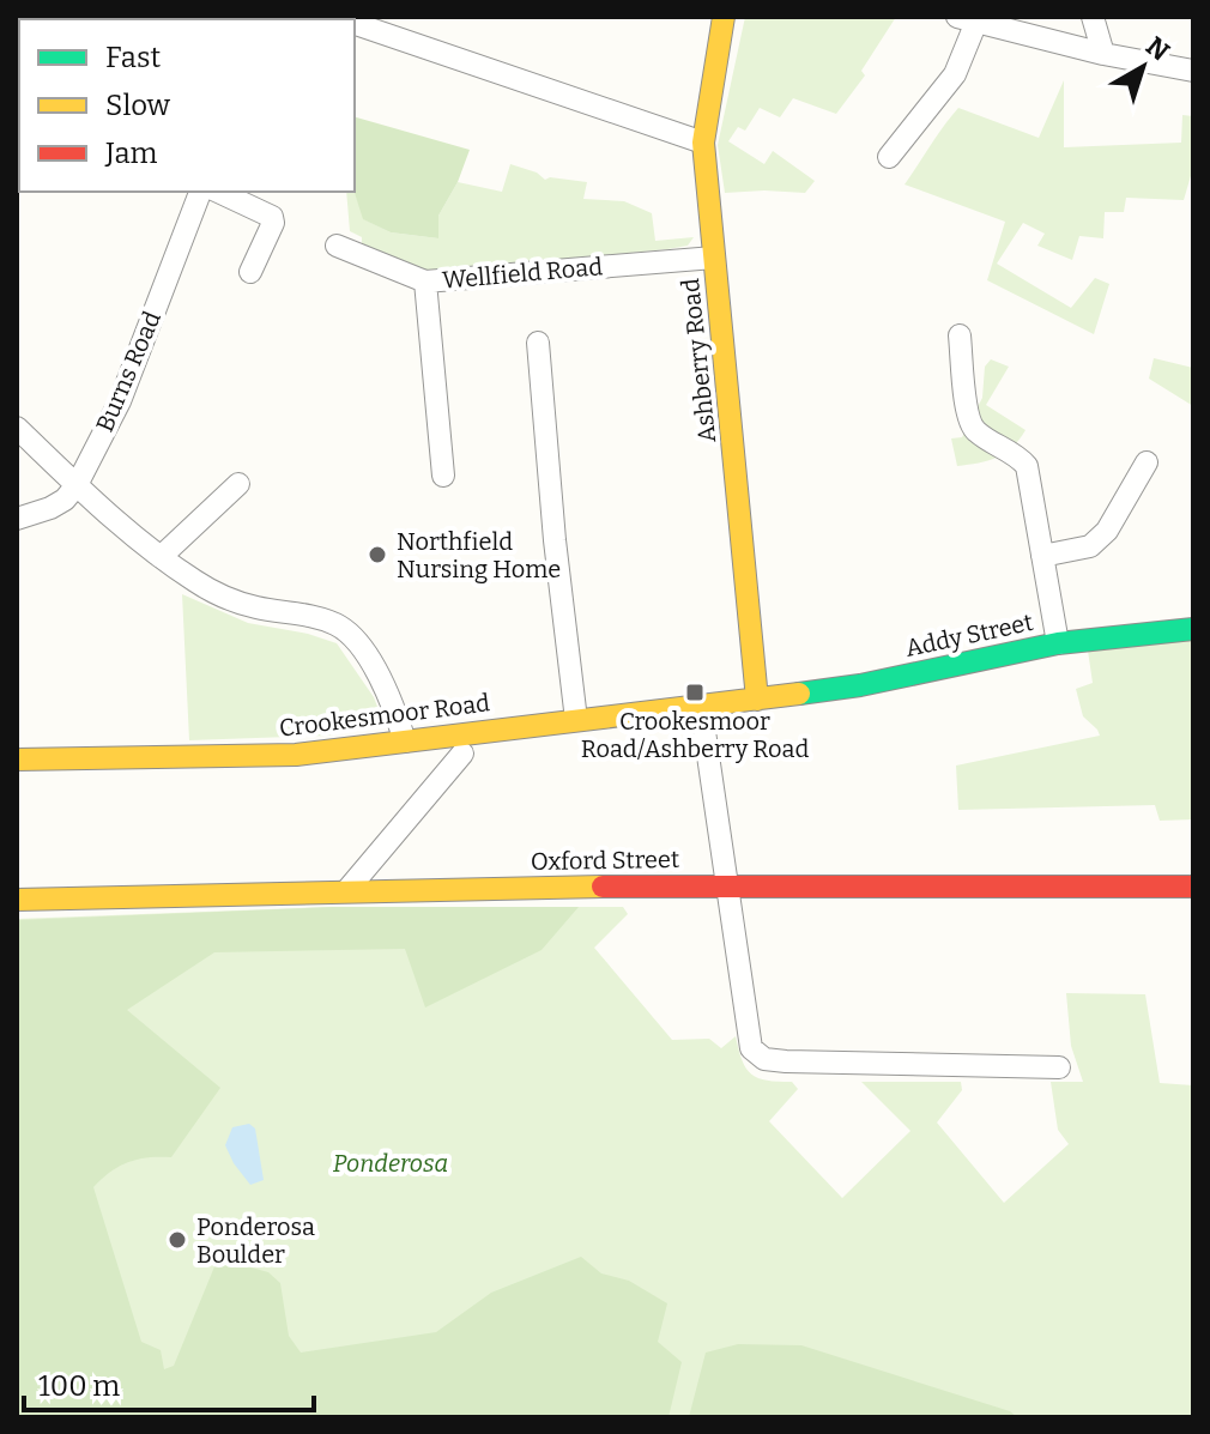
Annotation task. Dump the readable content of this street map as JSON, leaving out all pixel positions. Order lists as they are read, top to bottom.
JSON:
{
  "streets": {
    "street": [
      "Wellfield Road",
      "Ashberry Road",
      "Burns Road",
      "Addy Street",
      "Crookesmoor Road",
      "Oxford Street"
    ]
  },
  "crossings": [
    ["Wellfield Road", "Ashberry Road"],
    ["Ashberry Road", "Addy Street"],
    ["Ashberry Road", "Crookesmoor Road"],
    ["Addy Street", "Crookesmoor Road"]
  ],
  "parks": ["Ponderosa"],
  "places": {
    "other": ["Northfield Nursing Home", "Ponderosa Boulder"],
    "transit": ["Crookesmoor Road/Ashberry Road"]
  },
  "legend": ["Fast", "Slow", "Jam"],
  "scale_bar": "100 m",
  "north": "top right"
}
